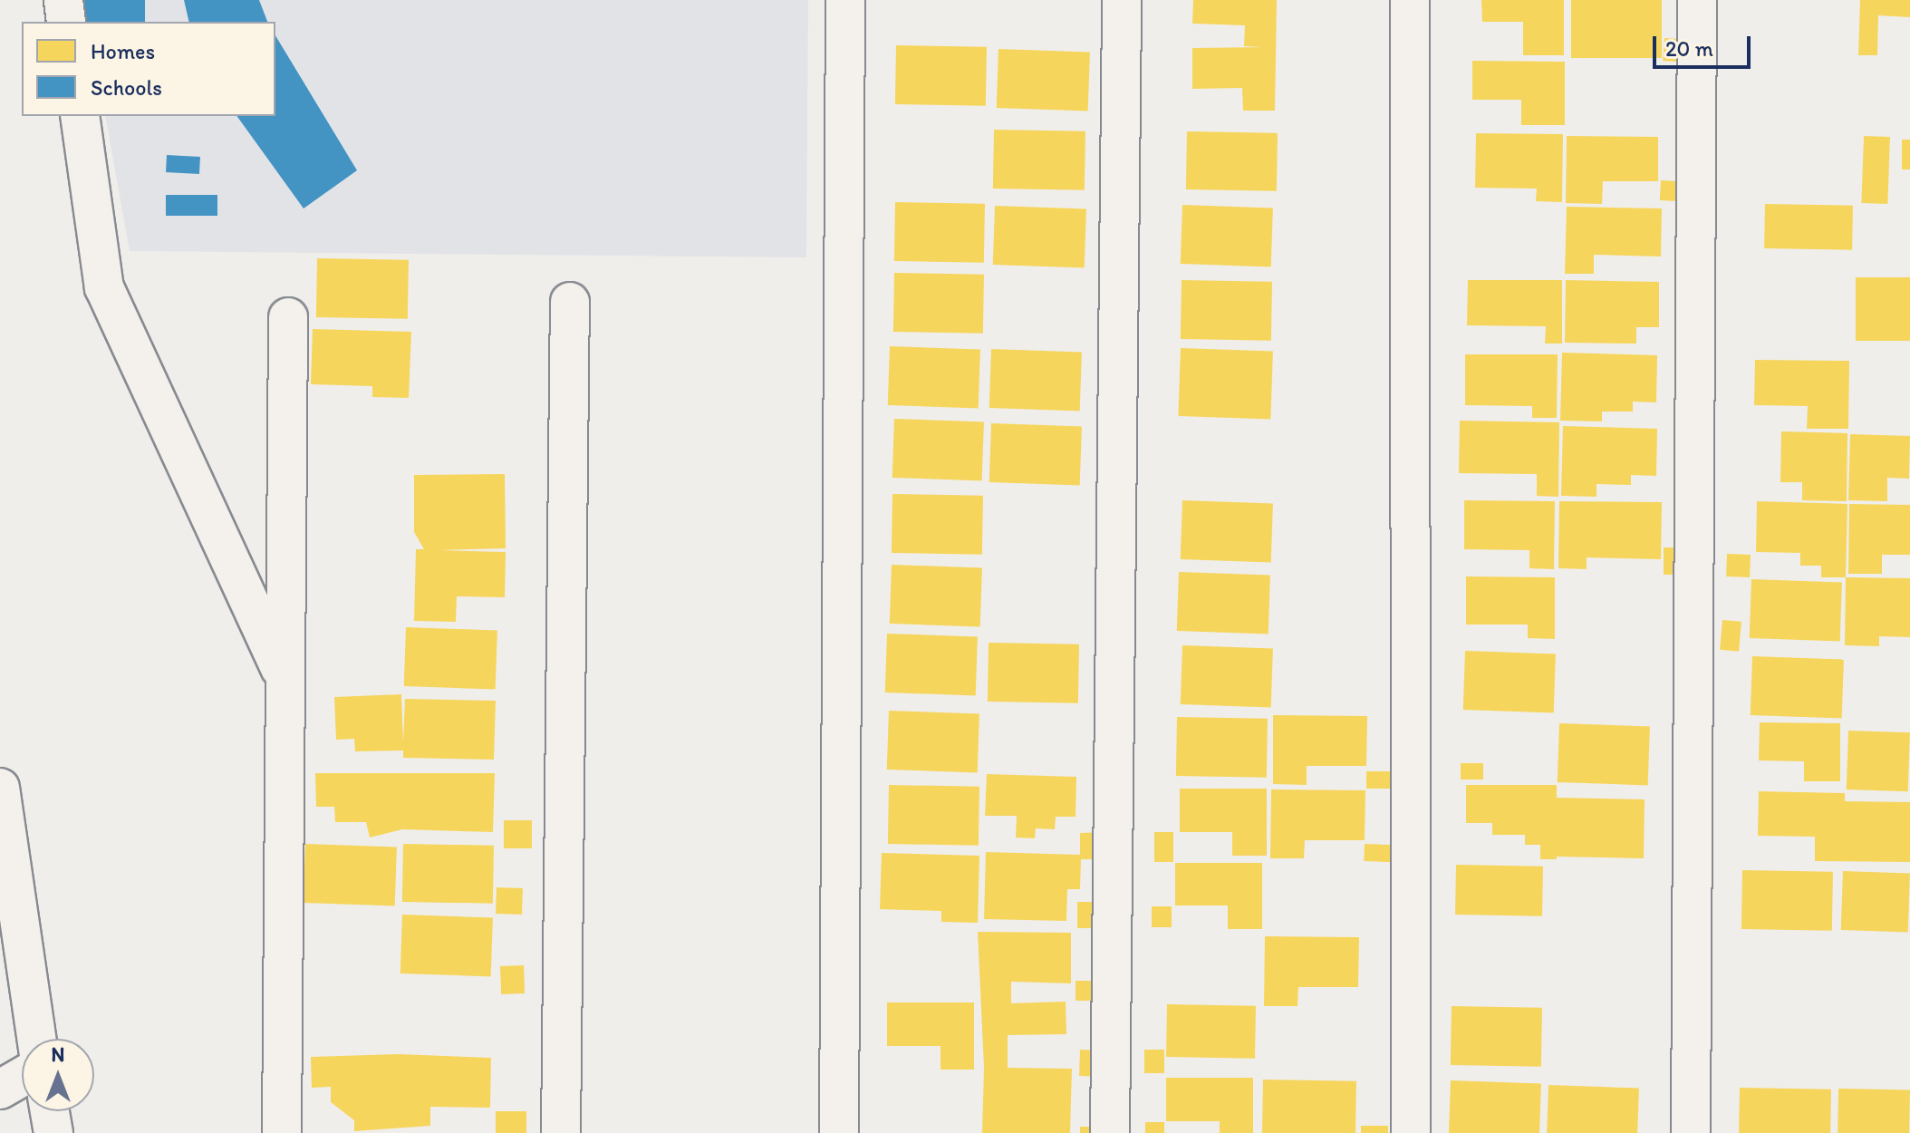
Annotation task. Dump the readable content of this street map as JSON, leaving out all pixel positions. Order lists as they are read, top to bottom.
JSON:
{
  "legend": ["Homes", "Schools"],
  "scale_bar": "20 m",
  "north": "top"
}
